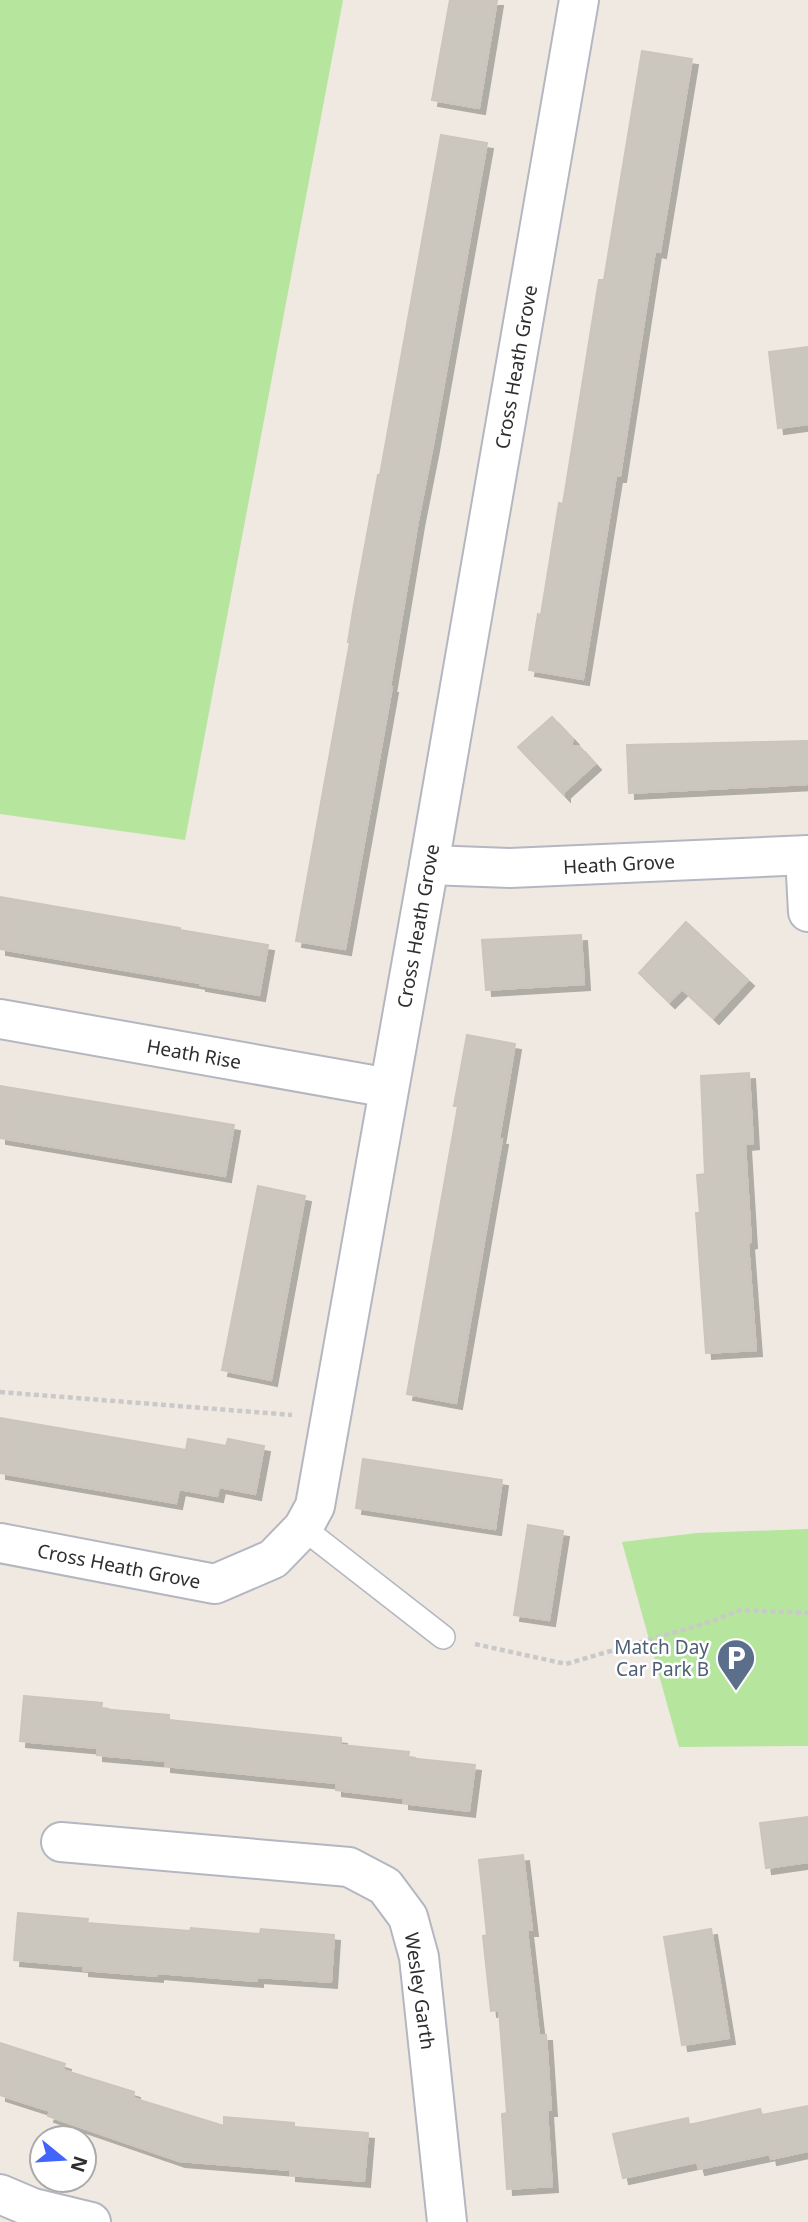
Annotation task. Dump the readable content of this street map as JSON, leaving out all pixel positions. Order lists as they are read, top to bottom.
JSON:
{
  "streets": {
    "street": [
      "Cross Heath Grove",
      "Heath Grove",
      "Heath Rise",
      "Wesley Garth"
    ]
  },
  "crossings": [
    ["Cross Heath Grove", "Heath Grove"],
    ["Cross Heath Grove", "Heath Rise"]
  ],
  "places": {
    "parking": ["Match Day Car Park B"]
  },
  "north": "right"
}
